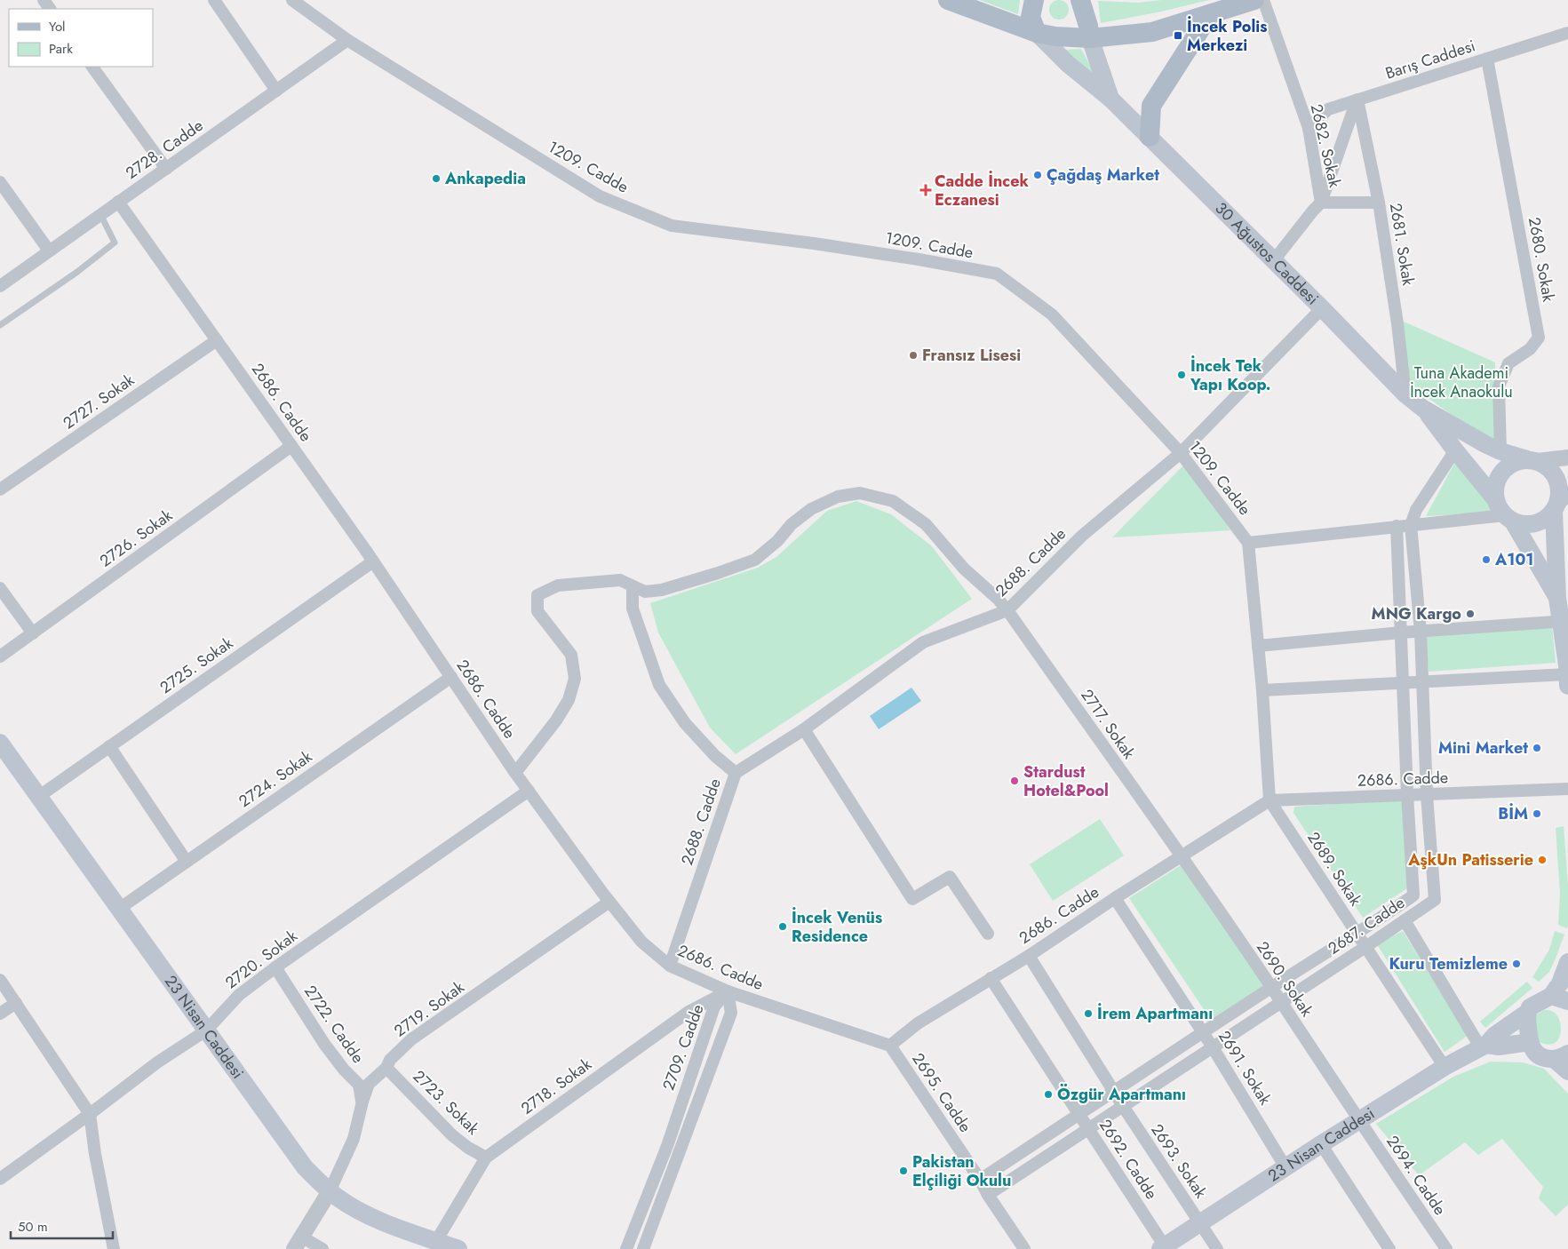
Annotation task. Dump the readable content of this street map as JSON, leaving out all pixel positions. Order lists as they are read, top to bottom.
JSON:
{
  "streets": {
    "main road": ["30 Ağustos Caddesi", "23 Nisan Caddesi"],
    "street": [
      "Barış Caddesi",
      "2682. Sokak",
      "2728. Cadde",
      "1209. Cadde",
      "2681. Sokak",
      "2680. Sokak",
      "2727. Sokak",
      "2686. Cadde",
      "2726. Sokak",
      "2688. Cadde",
      "2725. Sokak",
      "2717. Sokak",
      "2724. Sokak",
      "2689. Sokak",
      "2687. Cadde",
      "2720. Sokak",
      "2690. Sokak",
      "2719. Sokak",
      "2722. Cadde",
      "2709. Cadde",
      "2691. Sokak",
      "2718. Sokak",
      "2695. Cadde",
      "2723. Sokak",
      "2692. Cadde",
      "2693. Sokak",
      "2694. Cadde"
    ]
  },
  "crossings": [
    ["Barış Caddesi", "2682. Sokak"],
    ["Barış Caddesi", "2681. Sokak"],
    ["Barış Caddesi", "2680. Sokak"],
    ["2682. Sokak", "30 Ağustos Caddesi"],
    ["2728. Cadde", "1209. Cadde"],
    ["2728. Cadde", "2686. Cadde"],
    ["1209. Cadde", "2688. Cadde"],
    ["2681. Sokak", "30 Ağustos Caddesi"],
    ["30 Ağustos Caddesi", "2688. Cadde"],
    ["2727. Sokak", "2686. Cadde"],
    ["2686. Cadde", "2726. Sokak"],
    ["2686. Cadde", "2688. Cadde"],
    ["2686. Cadde", "2725. Sokak"],
    ["2686. Cadde", "2717. Sokak"],
    ["2686. Cadde", "2724. Sokak"],
    ["2686. Cadde", "2689. Sokak"],
    ["2686. Cadde", "2687. Cadde"],
    ["2686. Cadde", "2720. Sokak"],
    ["2686. Cadde", "2690. Sokak"],
    ["2686. Cadde", "2719. Sokak"],
    ["2686. Cadde", "2709. Cadde"],
    ["2686. Cadde", "2691. Sokak"],
    ["2686. Cadde", "2718. Sokak"],
    ["2686. Cadde", "2695. Cadde"],
    ["2686. Cadde", "2692. Cadde"],
    ["2686. Cadde", "2693. Sokak"],
    ["2688. Cadde", "2717. Sokak"],
    ["2725. Sokak", "23 Nisan Caddesi"],
    ["2717. Sokak", "2690. Sokak"],
    ["2724. Sokak", "23 Nisan Caddesi"],
    ["2689. Sokak", "2687. Cadde"],
    ["2689. Sokak", "23 Nisan Caddesi"],
    ["2687. Cadde", "2690. Sokak"],
    ["2687. Cadde", "2691. Sokak"],
    ["2687. Cadde", "2695. Cadde"],
    ["2687. Cadde", "2692. Cadde"],
    ["2687. Cadde", "2693. Sokak"],
    ["2720. Sokak", "2722. Cadde"],
    ["2720. Sokak", "23 Nisan Caddesi"],
    ["2690. Sokak", "23 Nisan Caddesi"],
    ["2690. Sokak", "2694. Cadde"],
    ["2719. Sokak", "2722. Cadde"],
    ["2719. Sokak", "23 Nisan Caddesi"],
    ["2719. Sokak", "2723. Sokak"],
    ["23 Nisan Caddesi", "2691. Sokak"],
    ["23 Nisan Caddesi", "2718. Sokak"],
    ["23 Nisan Caddesi", "2692. Cadde"],
    ["23 Nisan Caddesi", "2693. Sokak"],
    ["23 Nisan Caddesi", "2694. Cadde"],
    ["2709. Cadde", "2718. Sokak"],
    ["2718. Sokak", "2723. Sokak"]
  ],
  "parks": ["Tuna Akademi İncek Anaokulu"],
  "places": {
    "transit": ["İncek Polis Merkezi"],
    "other": [
      "Çağdaş Market",
      "Ankapedia",
      "Fransız Lisesi",
      "İncek Tek Yapı Koop.",
      "A101",
      "MNG Kargo",
      "Mini Market",
      "Stardust Hotel&Pool",
      "BİM",
      "AşkUn Patisserie",
      "İncek Venüs Residence",
      "Kuru Temizleme",
      "İrem Apartmanı",
      "Özgür Apartmanı",
      "Pakistan Elçiliği Okulu"
    ],
    "health": ["Cadde İncek Eczanesi"]
  },
  "legend": ["Yol", "Park"],
  "scale_bar": "50 m"
}
